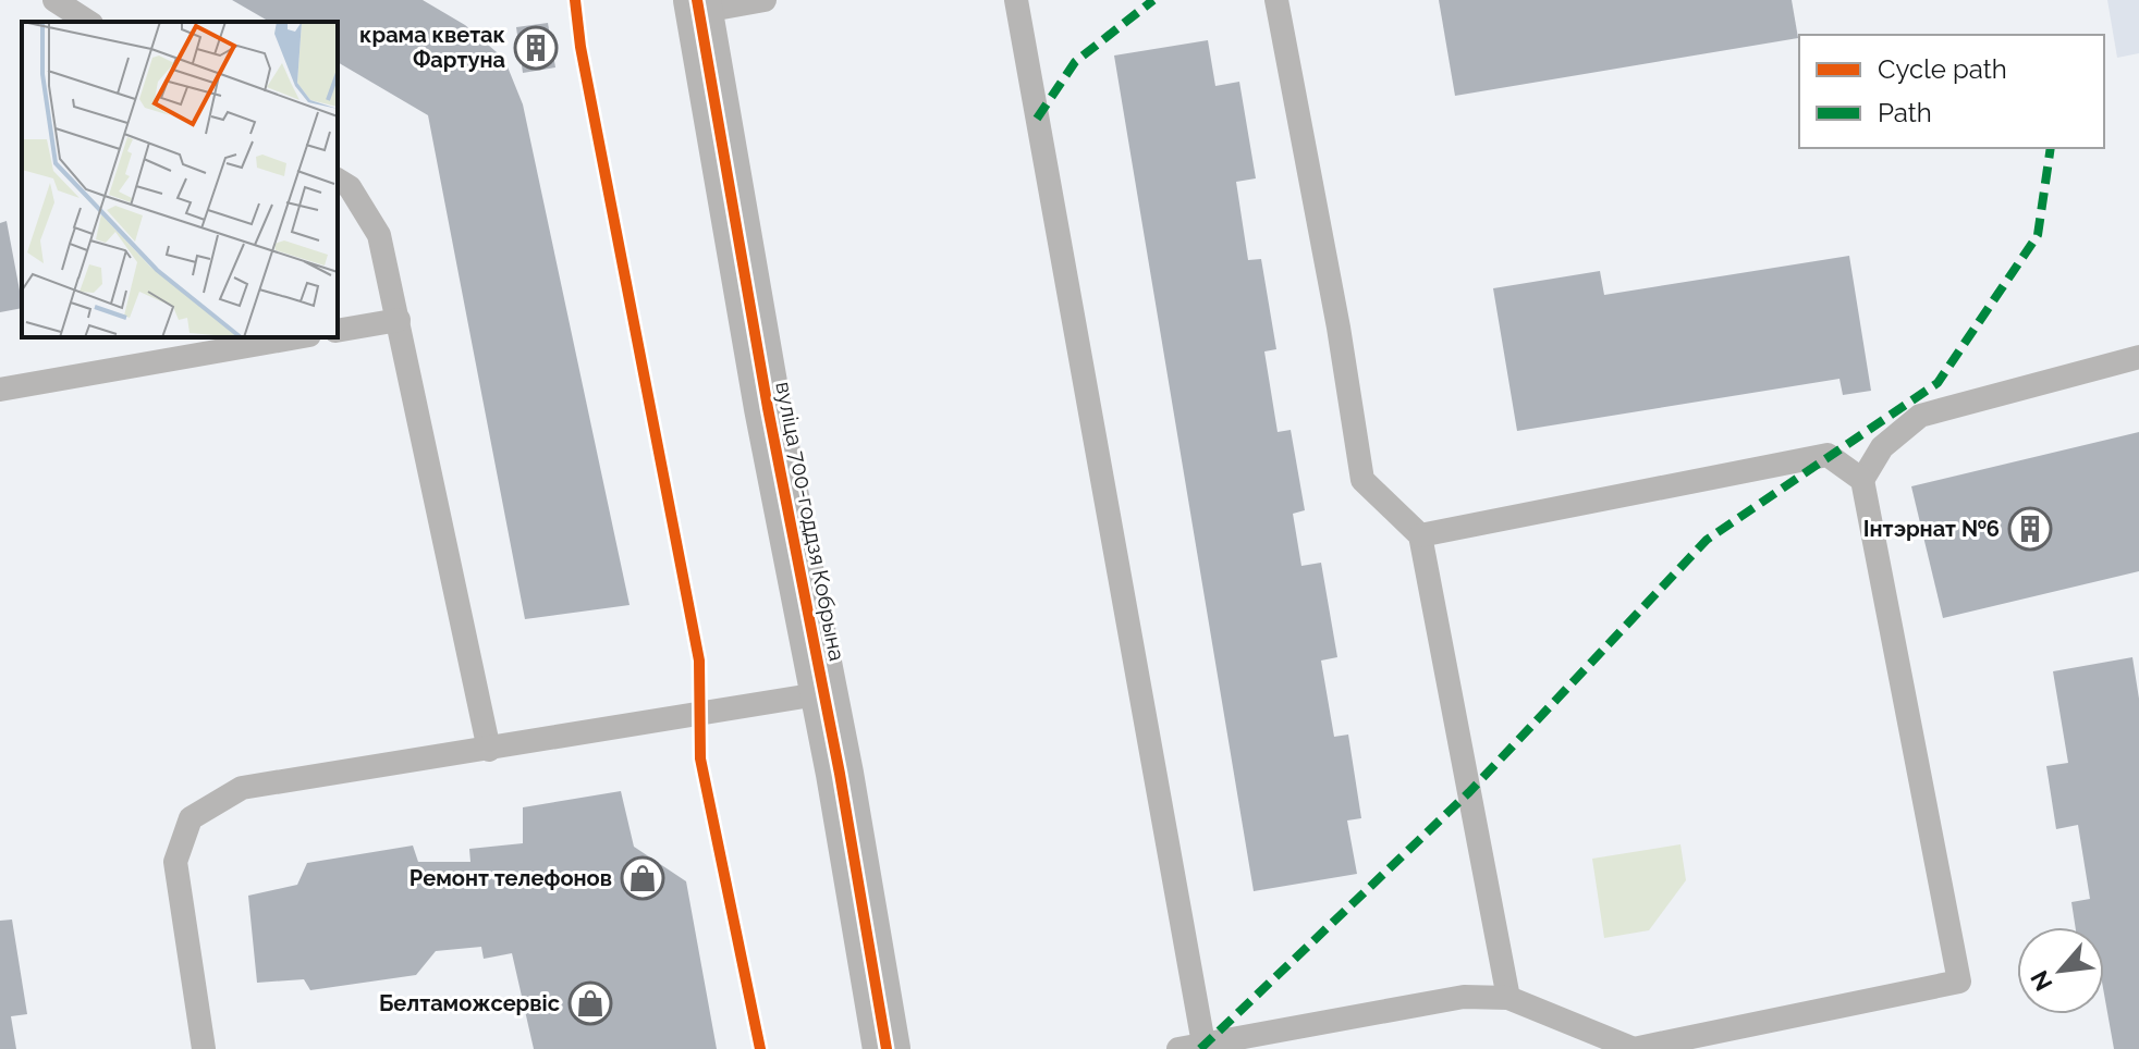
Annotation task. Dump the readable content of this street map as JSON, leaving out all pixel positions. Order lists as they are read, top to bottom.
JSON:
{
  "streets": {
    "street": ["вуліца 700-годдзя Кобрына"]
  },
  "places": {
    "building": ["крама кветак Фартуна", "Інтэрнат №6"],
    "shop": ["Ремонт телефонов", "Белтаможсервіс"]
  },
  "legend": ["Cycle path", "Path"],
  "north": "bottom left"
}
